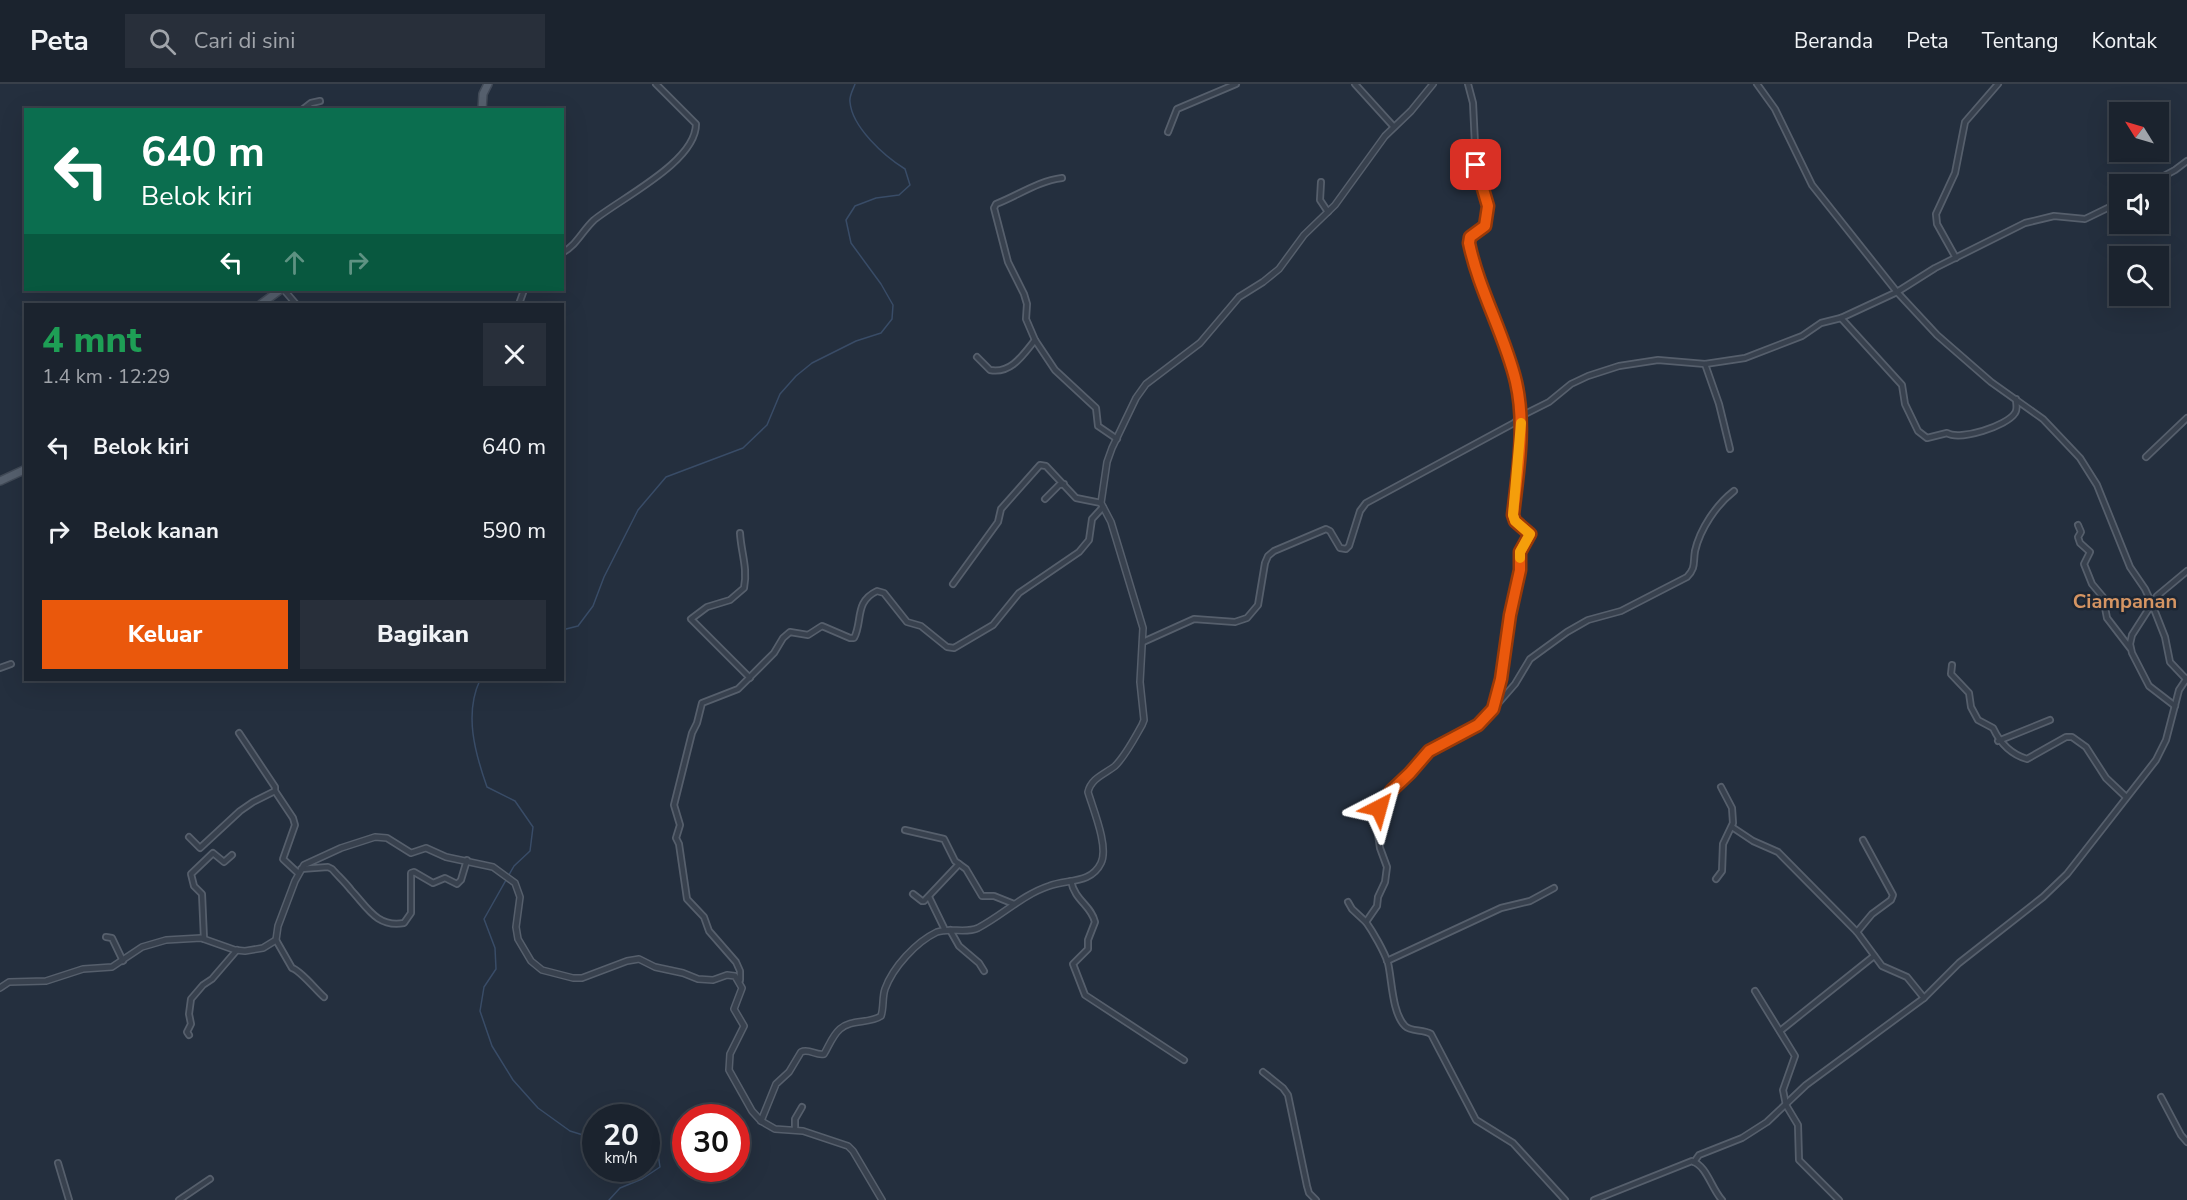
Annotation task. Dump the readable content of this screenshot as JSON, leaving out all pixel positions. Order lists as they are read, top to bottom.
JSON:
{
  "districts": ["Ciampanan"],
  "north": "top left",
  "page": {
    "header": "Peta",
    "search": "Cari di sini",
    "nav": [
      "Beranda",
      "Peta",
      "Tentang",
      "Kontak"
    ],
    "turn": ["640 m", "Belok kiri"],
    "heading": ["4 mnt", "1.4 km · 12:29"],
    "list": [
      {
        "name": "Belok kiri",
        "value": "640 m"
      },
      {
        "name": "Belok kanan",
        "value": "590 m"
      }
    ],
    "buttons": ["Keluar", "Bagikan"],
    "speed": "20 km/h",
    "limit": "30"
  }
}
